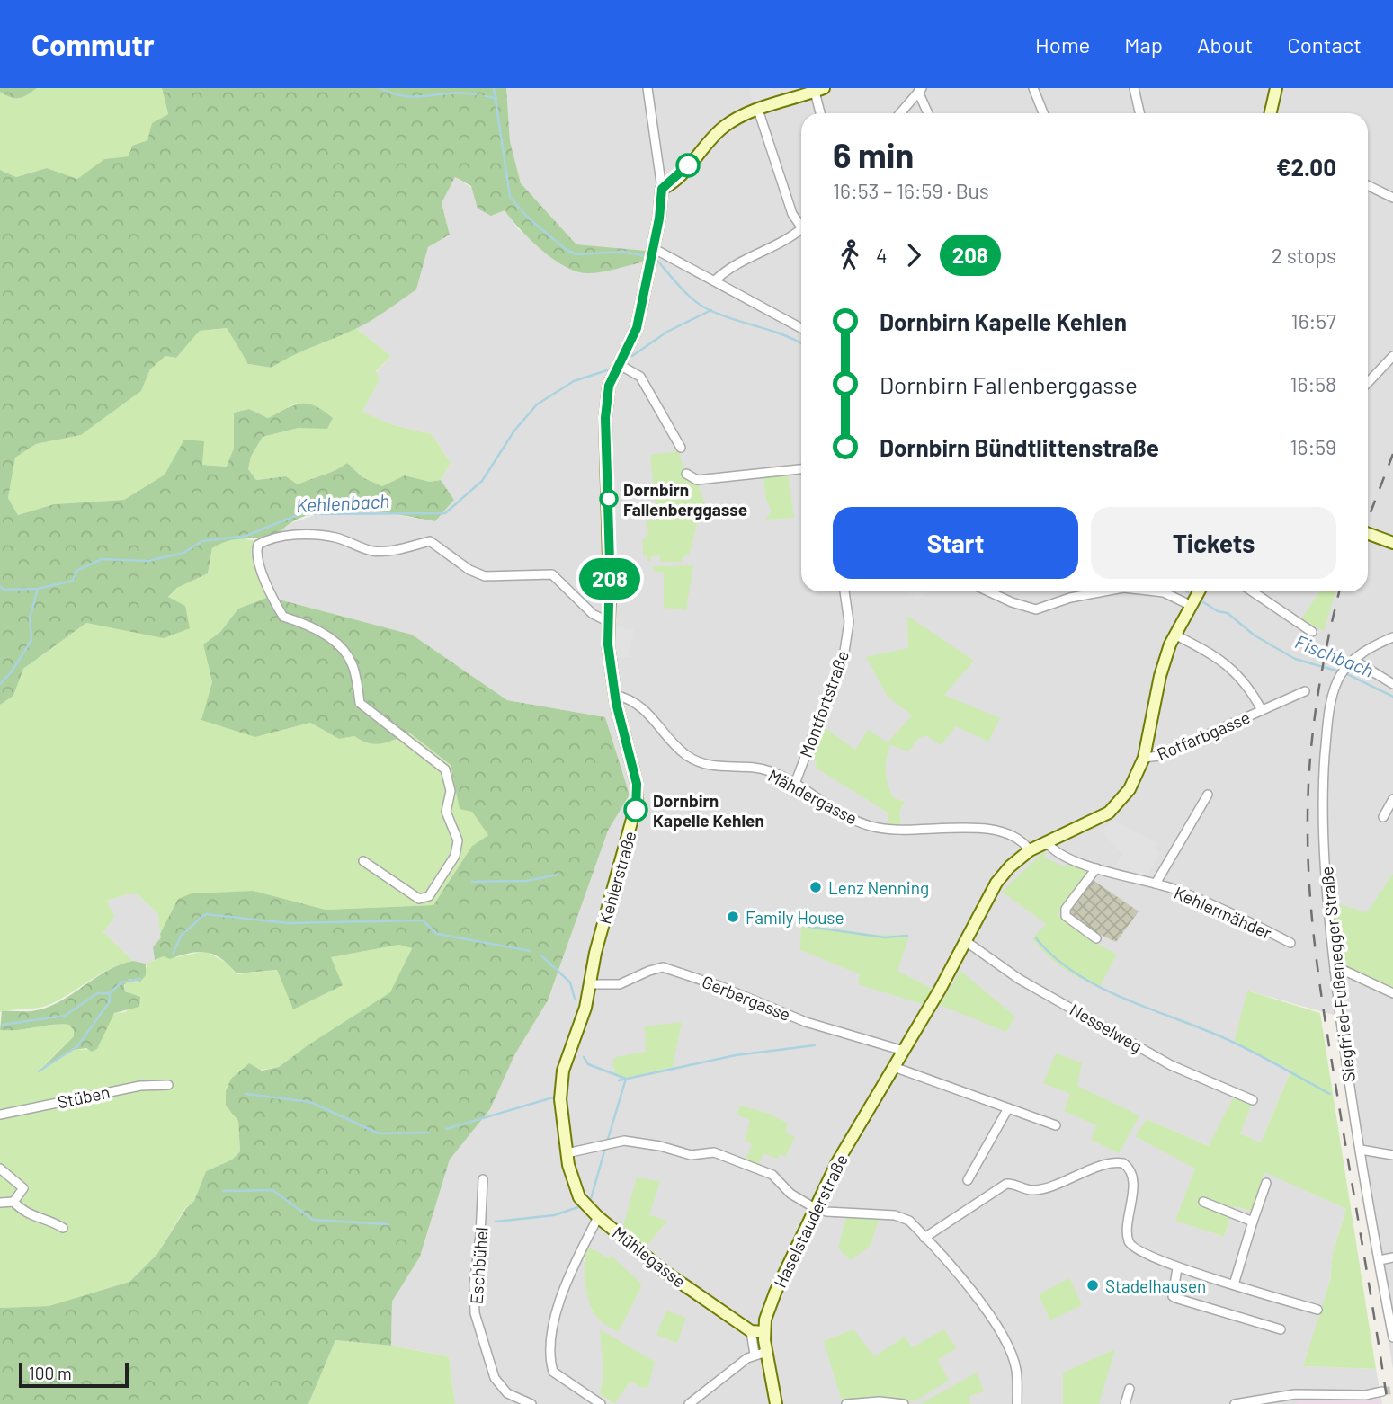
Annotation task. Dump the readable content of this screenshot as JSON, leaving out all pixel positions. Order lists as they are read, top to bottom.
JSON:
{
  "streets": {
    "street": [
      "Montfortstraße",
      "Rotfarbgasse",
      "Mähdergasse",
      "Kehlerstraße",
      "Kehlermähder",
      "Siegfried-Fußenegger Straße",
      "Gerbergasse",
      "Nesselweg",
      "Stüben",
      "Haselstauderstraße",
      "Mühlegasse",
      "Eschbühel"
    ]
  },
  "crossings": [
    ["Montfortstraße", "Mähdergasse"],
    ["Rotfarbgasse", "Haselstauderstraße"],
    ["Mähdergasse", "Kehlerstraße"],
    ["Mähdergasse", "Haselstauderstraße"],
    ["Kehlerstraße", "Gerbergasse"],
    ["Kehlerstraße", "Mühlegasse"],
    ["Kehlermähder", "Haselstauderstraße"],
    ["Gerbergasse", "Haselstauderstraße"],
    ["Nesselweg", "Haselstauderstraße"]
  ],
  "water": ["Kehlenbach", "Fischbach"],
  "places": [
    "Dornbirn Fallenberggasse",
    "Dornbirn Kapelle Kehlen",
    "Lenz Nenning",
    "Family House",
    "Stadelhausen"
  ],
  "lines": ["bus line 208"],
  "scale_bar": "100 m",
  "page": {
    "header": "Commutr",
    "nav": [
      "Home",
      "Map",
      "About",
      "Contact"
    ],
    "on_map": "208",
    "heading": ["6 min", "16:53 – 16:59 · Bus", "€2.00"],
    "legs": ["4", "208", "2 stops"],
    "list": [
      {
        "name": "Dornbirn Kapelle Kehlen",
        "value": "16:57"
      },
      {
        "name": "Dornbirn Fallenberggasse",
        "value": "16:58"
      },
      {
        "name": "Dornbirn Bündtlittenstraße",
        "value": "16:59"
      }
    ],
    "buttons": ["Start", "Tickets"],
    "scale": "100 m"
  }
}
